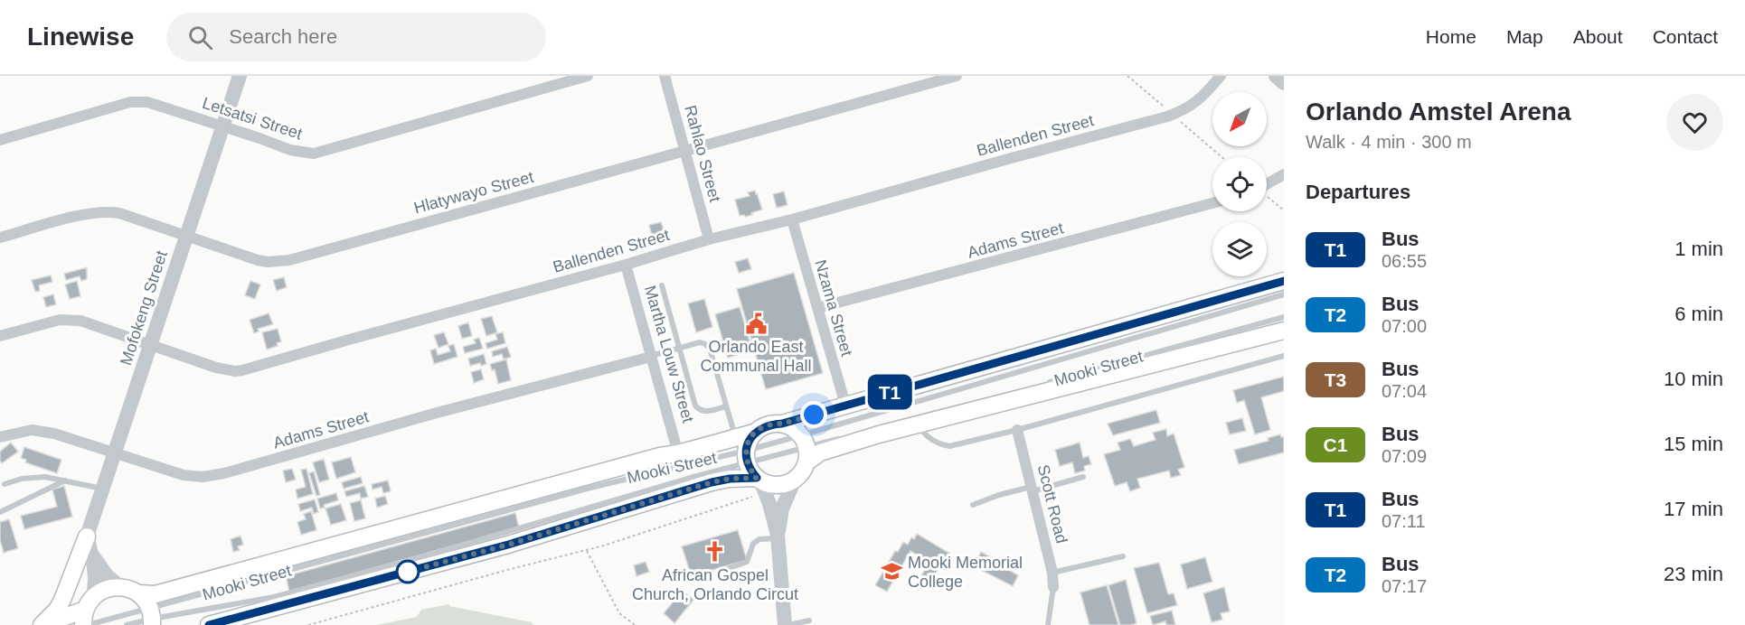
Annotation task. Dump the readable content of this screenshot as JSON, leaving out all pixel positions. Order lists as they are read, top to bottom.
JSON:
{
  "streets": {
    "main road": ["Mooki Street"],
    "street": [
      "Letsatsi Street",
      "Ballenden Street",
      "Rahlao Street",
      "Hlatywayo Street",
      "Adams Street",
      "Mofokeng Street",
      "Nzama Street",
      "Martha Louw Street",
      "Scott Road"
    ]
  },
  "crossings": [
    ["Letsatsi Street", "Mofokeng Street"],
    ["Ballenden Street", "Rahlao Street"],
    ["Ballenden Street", "Mofokeng Street"],
    ["Ballenden Street", "Nzama Street"],
    ["Ballenden Street", "Martha Louw Street"],
    ["Rahlao Street", "Hlatywayo Street"],
    ["Hlatywayo Street", "Mofokeng Street"],
    ["Adams Street", "Mofokeng Street"],
    ["Adams Street", "Nzama Street"],
    ["Adams Street", "Martha Louw Street"],
    ["Mofokeng Street", "Mooki Street"],
    ["Nzama Street", "Mooki Street"],
    ["Martha Louw Street", "Mooki Street"]
  ],
  "places": {
    "public building": ["Orlando East Communal Hall"],
    "church": ["African Gospel Church, Orlando Circut"],
    "school or university": ["Mooki Memorial College"]
  },
  "lines": ["bus line T1"],
  "north": "bottom left",
  "page": {
    "header": "Linewise",
    "search": "Search here",
    "nav": [
      "Home",
      "Map",
      "About",
      "Contact"
    ],
    "on_map": "T1",
    "heading": [
      ["Orlando Amstel Arena", "Walk · 4 min · 300 m"],
      "Departures"
    ],
    "list": [
      {
        "mark": "T1",
        "name": "Bus",
        "note": "06:55",
        "value": "1 min"
      },
      {
        "mark": "T2",
        "name": "Bus",
        "note": "07:00",
        "value": "6 min"
      },
      {
        "mark": "T3",
        "name": "Bus",
        "note": "07:04",
        "value": "10 min"
      },
      {
        "mark": "C1",
        "name": "Bus",
        "note": "07:09",
        "value": "15 min"
      },
      {
        "mark": "T1",
        "name": "Bus",
        "note": "07:11",
        "value": "17 min"
      },
      {
        "mark": "T2",
        "name": "Bus",
        "note": "07:17",
        "value": "23 min"
      }
    ]
  }
}
